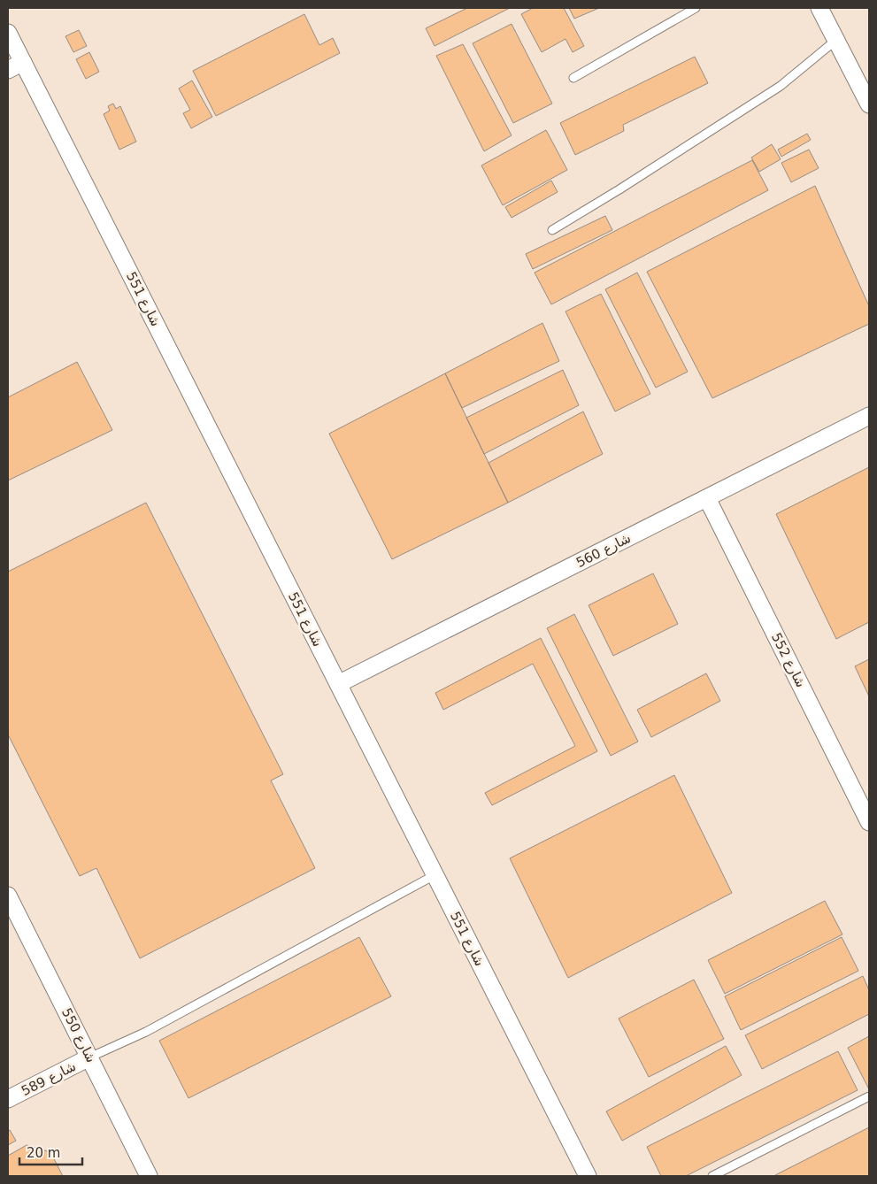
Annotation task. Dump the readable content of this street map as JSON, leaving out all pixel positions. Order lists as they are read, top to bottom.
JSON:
{
  "streets": {
    "street": [
      "شارع 551",
      "شارع 560",
      "شارع 552",
      "شارع 550",
      "شارع 589"
    ]
  },
  "crossings": [
    ["شارع 551", "شارع 560"],
    ["شارع 560", "شارع 552"],
    ["شارع 550", "شارع 589"]
  ],
  "scale_bar": "20 m"
}
